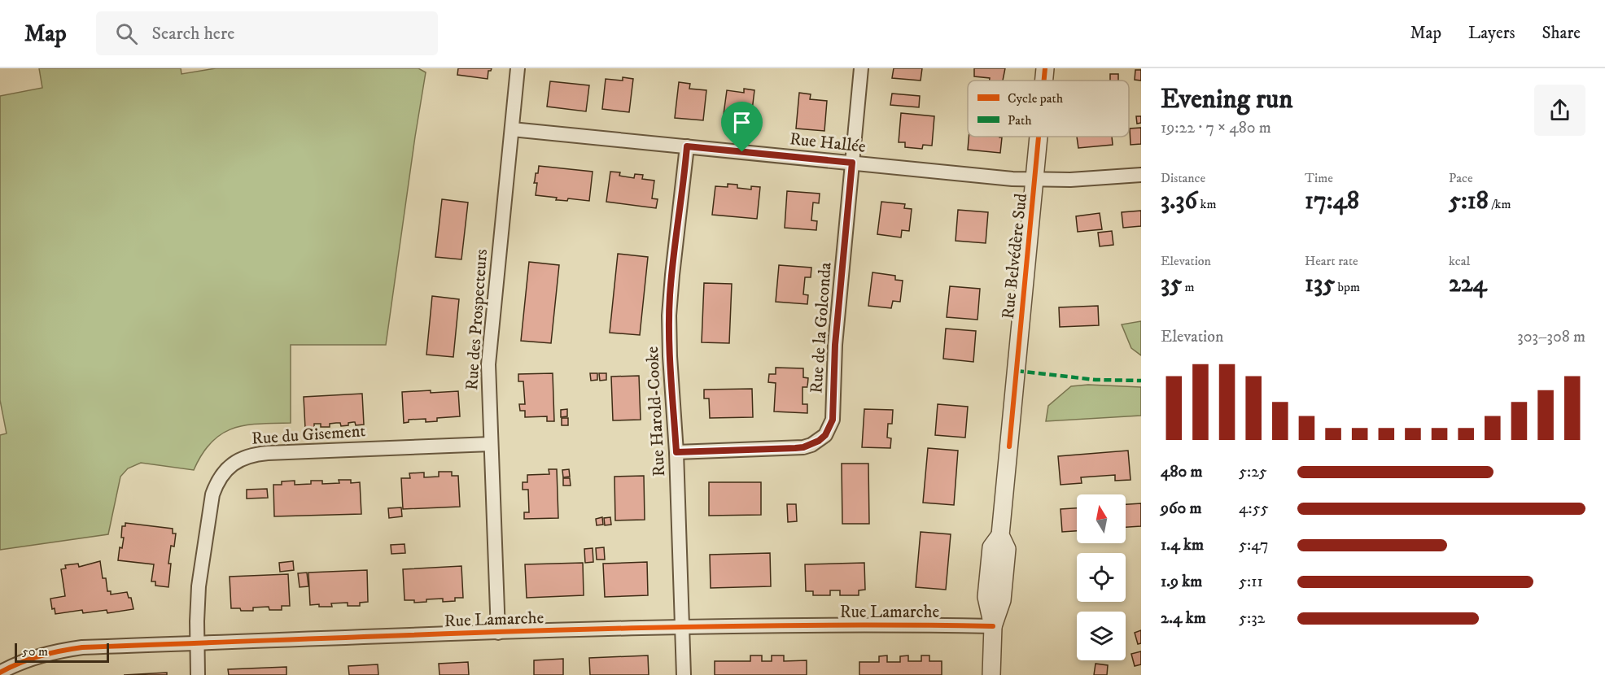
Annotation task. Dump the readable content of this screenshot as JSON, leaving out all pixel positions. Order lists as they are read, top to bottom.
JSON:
{
  "streets": {
    "street": [
      "Rue Hallée",
      "Rue Belvédère Sud",
      "Rue des Prospecteurs",
      "Rue de la Golconda",
      "Rue Harold-Cooke",
      "Rue du Gisement",
      "Rue Lamarche"
    ]
  },
  "crossings": [
    ["Rue Hallée", "Rue Belvédère Sud"],
    ["Rue Hallée", "Rue des Prospecteurs"],
    ["Rue Hallée", "Rue de la Golconda"],
    ["Rue Hallée", "Rue Harold-Cooke"],
    ["Rue Belvédère Sud", "Rue Lamarche"],
    ["Rue des Prospecteurs", "Rue du Gisement"],
    ["Rue des Prospecteurs", "Rue Lamarche"],
    ["Rue de la Golconda", "Rue Harold-Cooke"],
    ["Rue Harold-Cooke", "Rue Lamarche"],
    ["Rue du Gisement", "Rue Lamarche"]
  ],
  "legend": ["Cycle path", "Path"],
  "scale_bar": "50 m",
  "north": "top",
  "page": {
    "header": "Map",
    "search": "Search here",
    "nav": ["Map", "Layers", "Share"],
    "heading": ["Evening run", "19:22 · 7 × 480 m"],
    "stats": [
      ["Distance", "3.36 km"],
      ["Time", "17:48"],
      ["Pace", "5:18 /km"],
      ["Elevation", "35 m"],
      ["Heart rate", "135 bpm"],
      ["kcal", "224"]
    ],
    "chart": ["Elevation", "303–308 m"],
    "list": [
      {
        "name": "480 m",
        "note": "5:25"
      },
      {
        "name": "960 m",
        "note": "4:55"
      },
      {
        "name": "1.4 km",
        "note": "5:47"
      },
      {
        "name": "1.9 km",
        "note": "5:11"
      },
      {
        "name": "2.4 km",
        "note": "5:32"
      }
    ],
    "scale": "50 m"
  }
}
